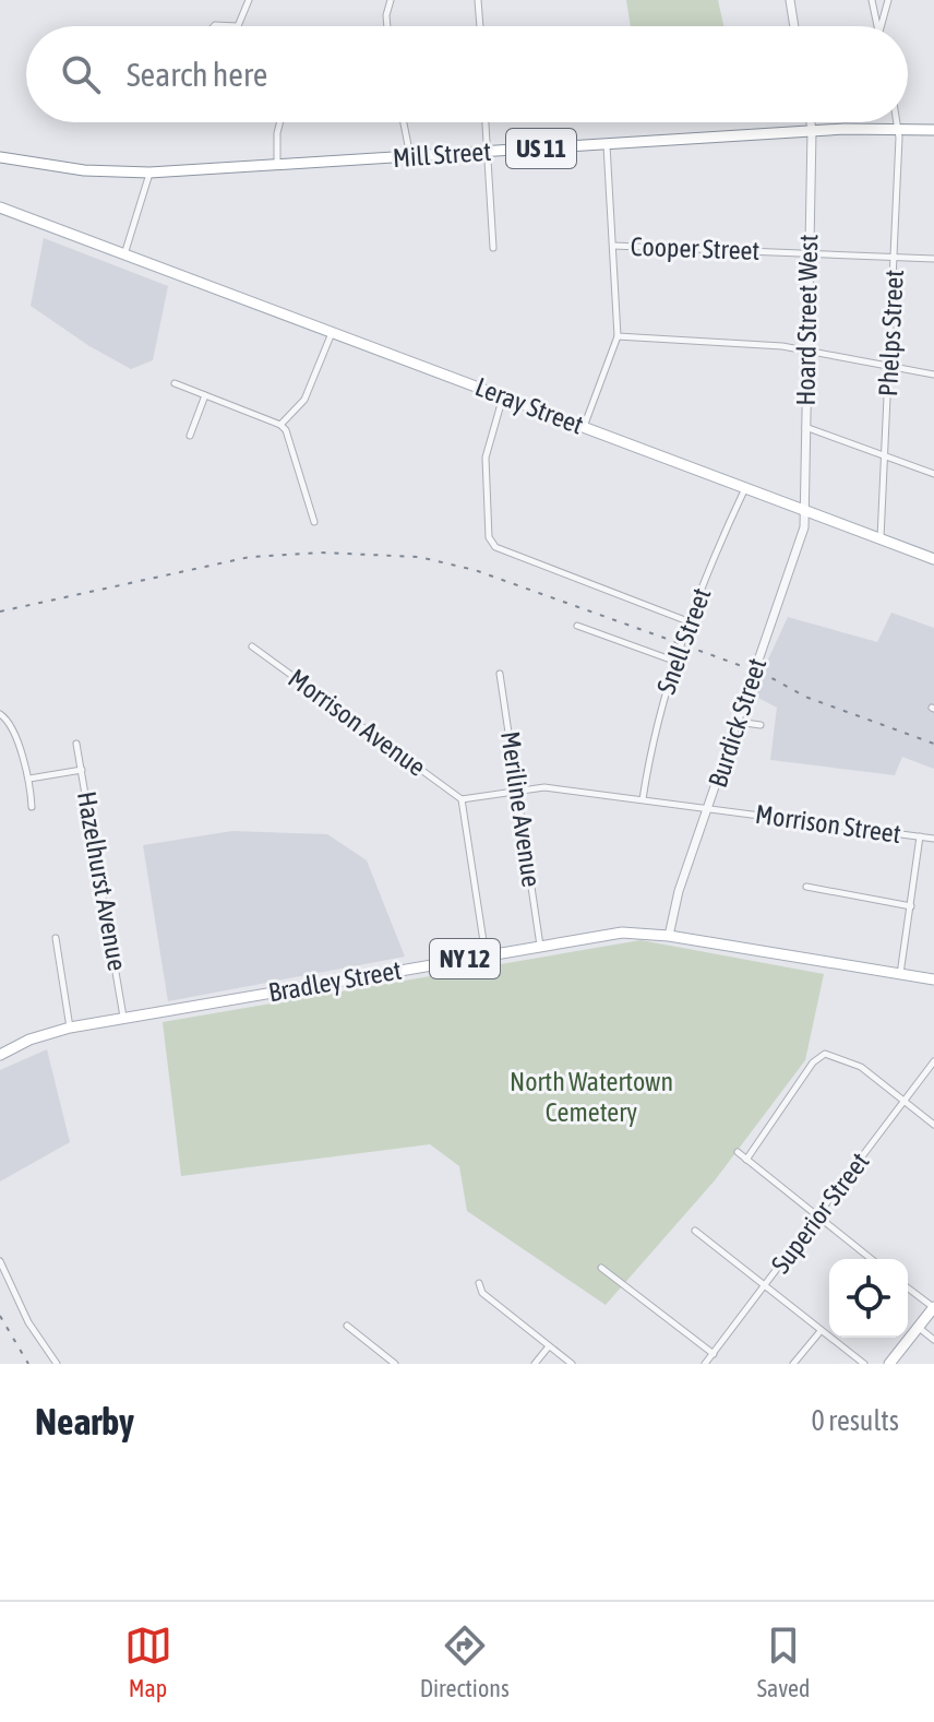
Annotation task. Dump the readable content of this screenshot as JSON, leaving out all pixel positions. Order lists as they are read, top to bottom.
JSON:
{
  "streets": {
    "main road": [
      "US 11",
      "Mill Street",
      "Leray Street",
      "NY 12",
      "Bradley Street"
    ],
    "street": [
      "Cooper Street",
      "Hoard Street West",
      "Phelps Street",
      "Snell Street",
      "Morrison Avenue",
      "Burdick Street",
      "Meriline Avenue",
      "Morrison Street",
      "Hazelhurst Avenue",
      "Superior Street"
    ]
  },
  "crossings": [
    ["Mill Street", "Hoard Street West"],
    ["Mill Street", "Phelps Street"],
    ["Cooper Street", "Hoard Street West"],
    ["Cooper Street", "Phelps Street"],
    ["Hoard Street West", "Leray Street"],
    ["Hoard Street West", "Burdick Street"],
    ["Phelps Street", "Leray Street"],
    ["Leray Street", "Snell Street"],
    ["Leray Street", "Burdick Street"],
    ["Snell Street", "Morrison Street"],
    ["Morrison Avenue", "Morrison Street"],
    ["Burdick Street", "Morrison Street"],
    ["Burdick Street", "Bradley Street"],
    ["Meriline Avenue", "Morrison Street"],
    ["Meriline Avenue", "Bradley Street"],
    ["Hazelhurst Avenue", "Bradley Street"]
  ],
  "parks": ["North Watertown Cemetery"],
  "page": {
    "search": "Search here",
    "heading": ["Nearby", "0 results"],
    "nav": ["Map", "Directions", "Saved"]
  }
}
